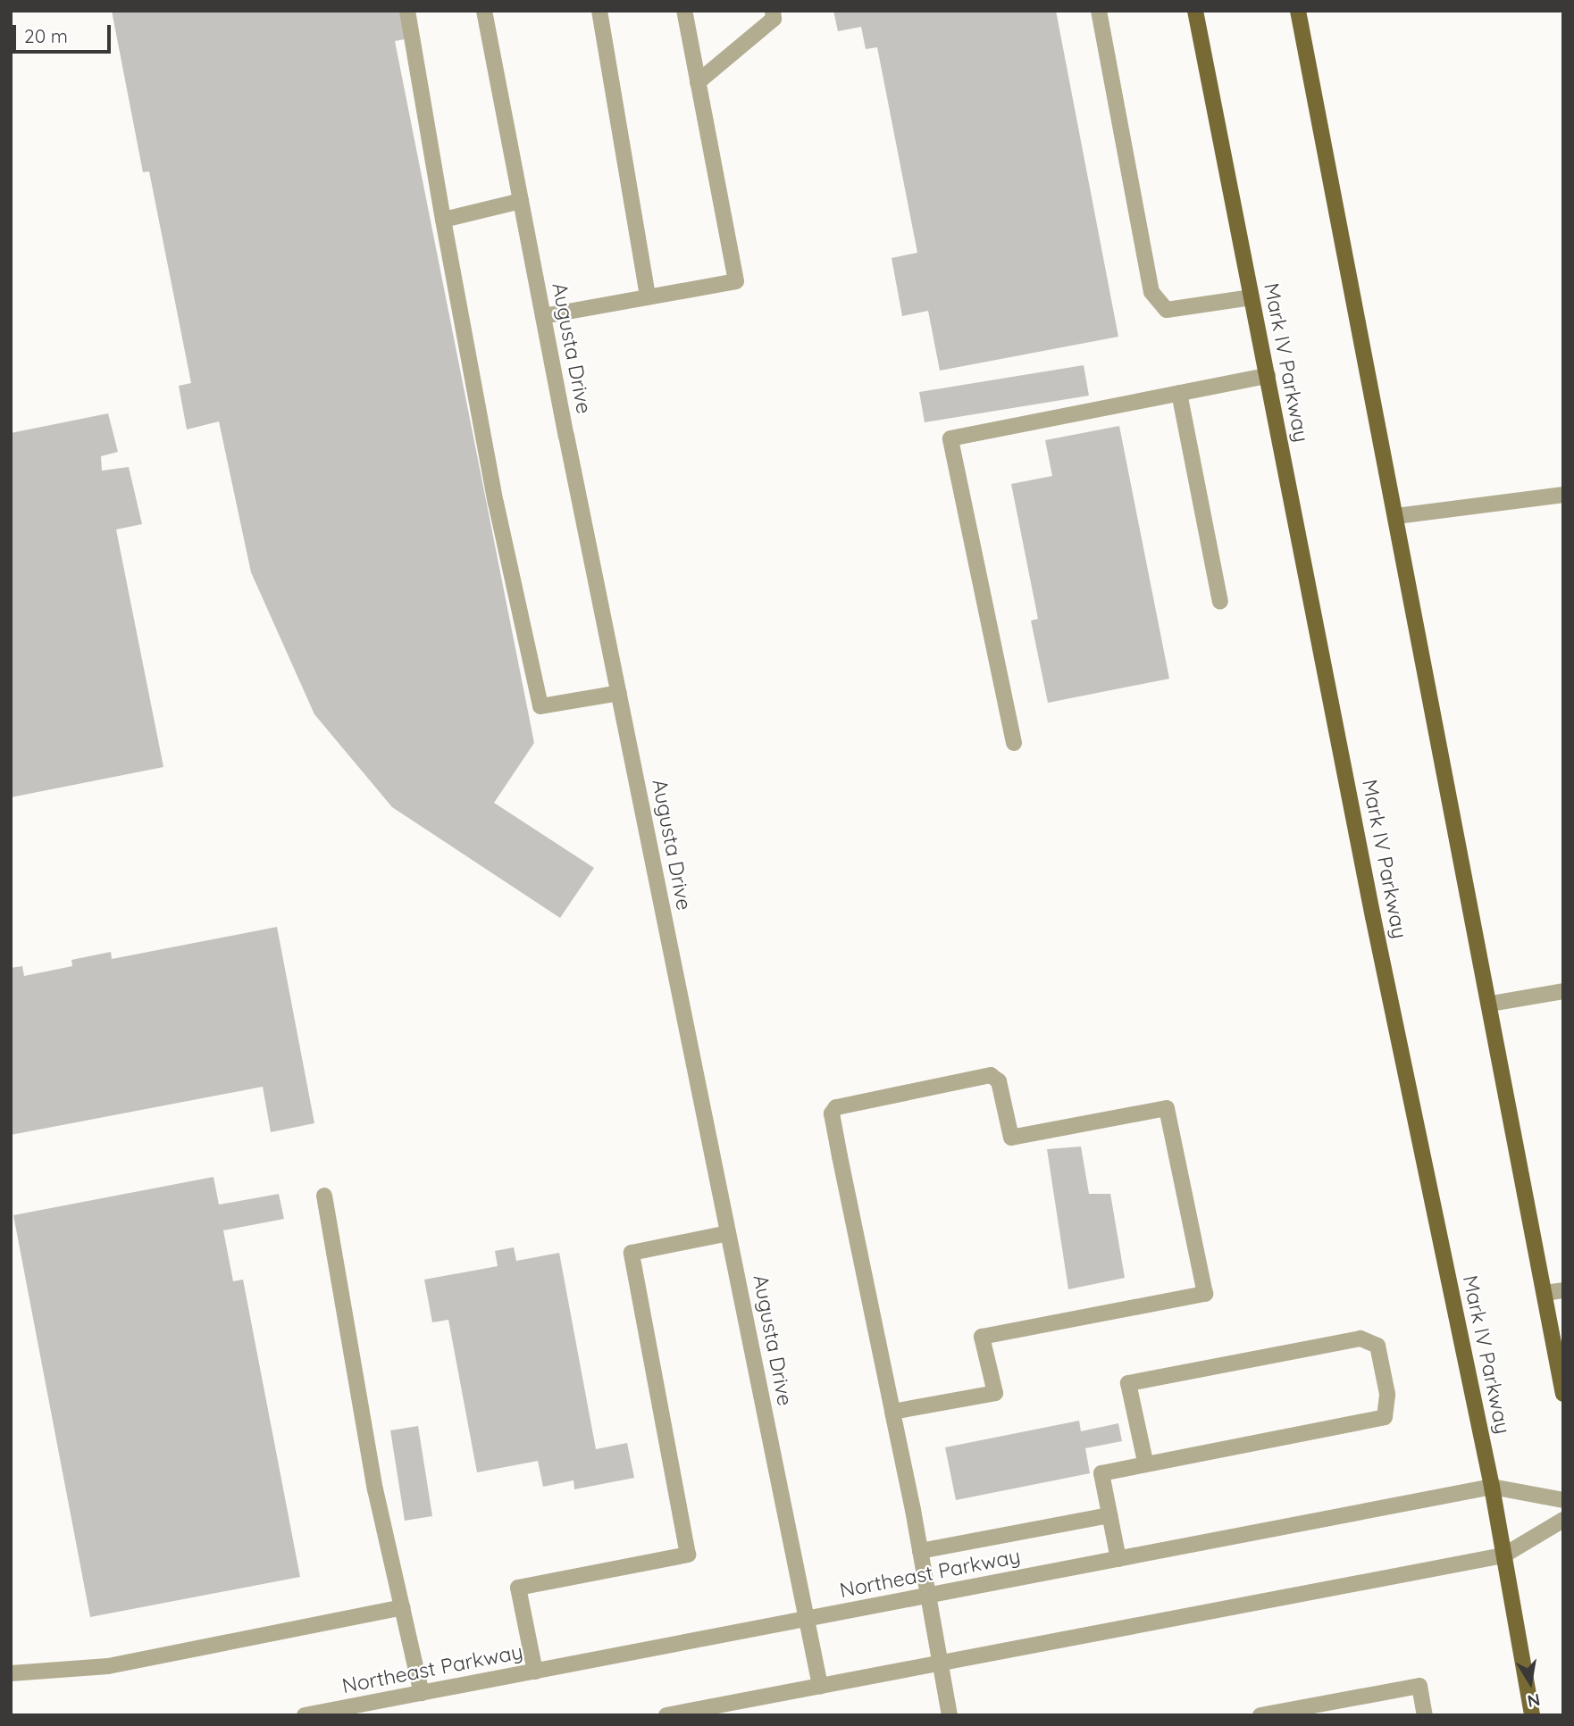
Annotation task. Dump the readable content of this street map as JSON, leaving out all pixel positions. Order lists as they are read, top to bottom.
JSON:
{
  "streets": {
    "main road": ["Mark IV Parkway"],
    "street": ["Augusta Drive", "Northeast Parkway"]
  },
  "crossings": [
    ["Augusta Drive", "Northeast Parkway"],
    ["Mark IV Parkway", "Northeast Parkway"]
  ],
  "scale_bar": "20 m",
  "north": "bottom"
}
